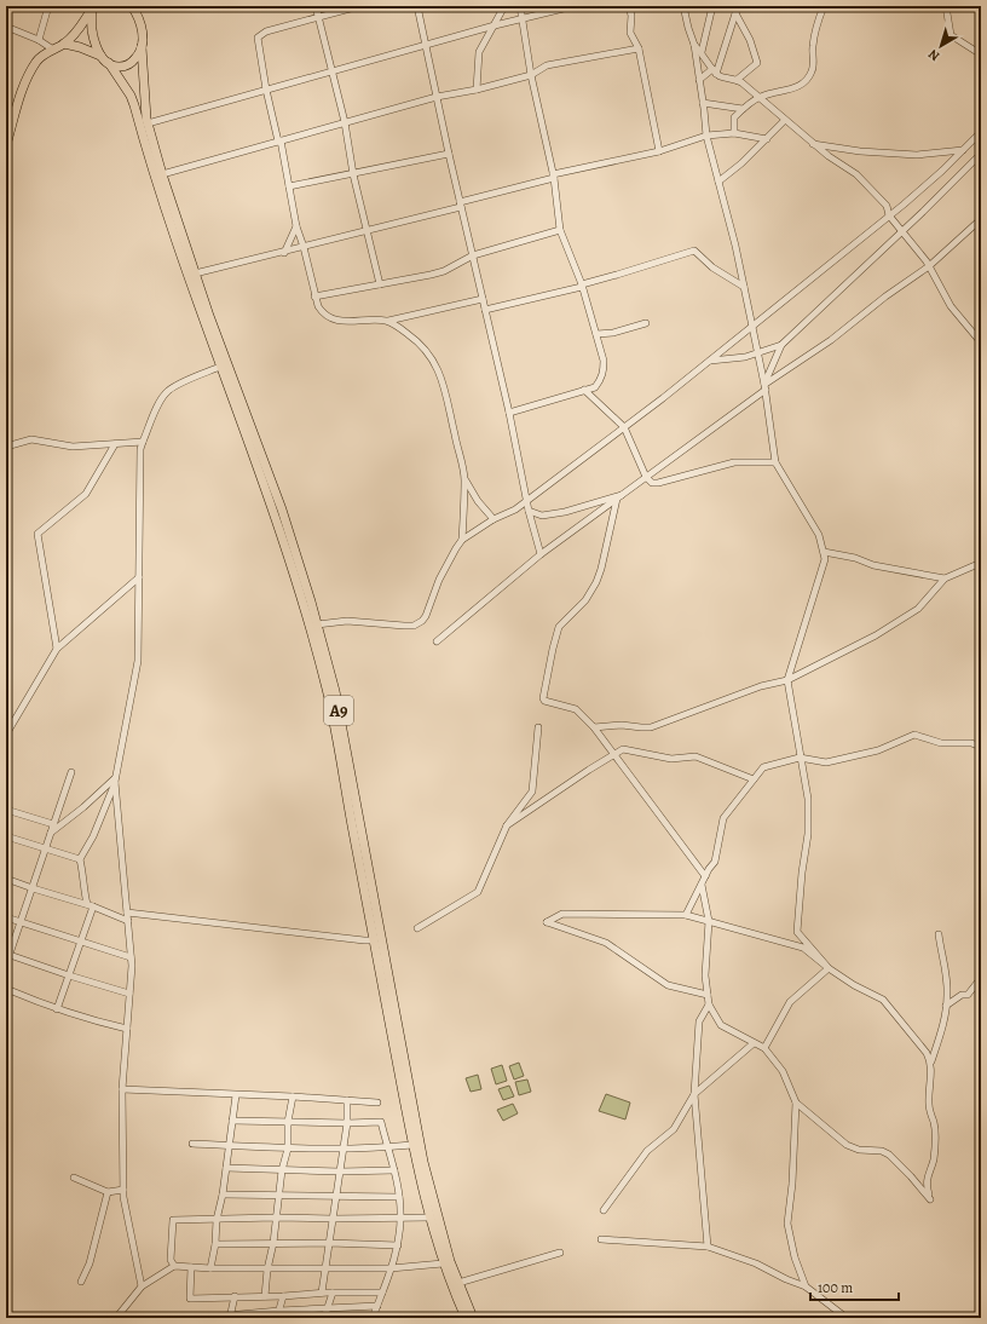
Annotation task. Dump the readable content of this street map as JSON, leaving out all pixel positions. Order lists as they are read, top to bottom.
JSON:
{
  "streets": {
    "highway": ["A9"]
  },
  "scale_bar": "100 m",
  "north": "bottom left"
}
